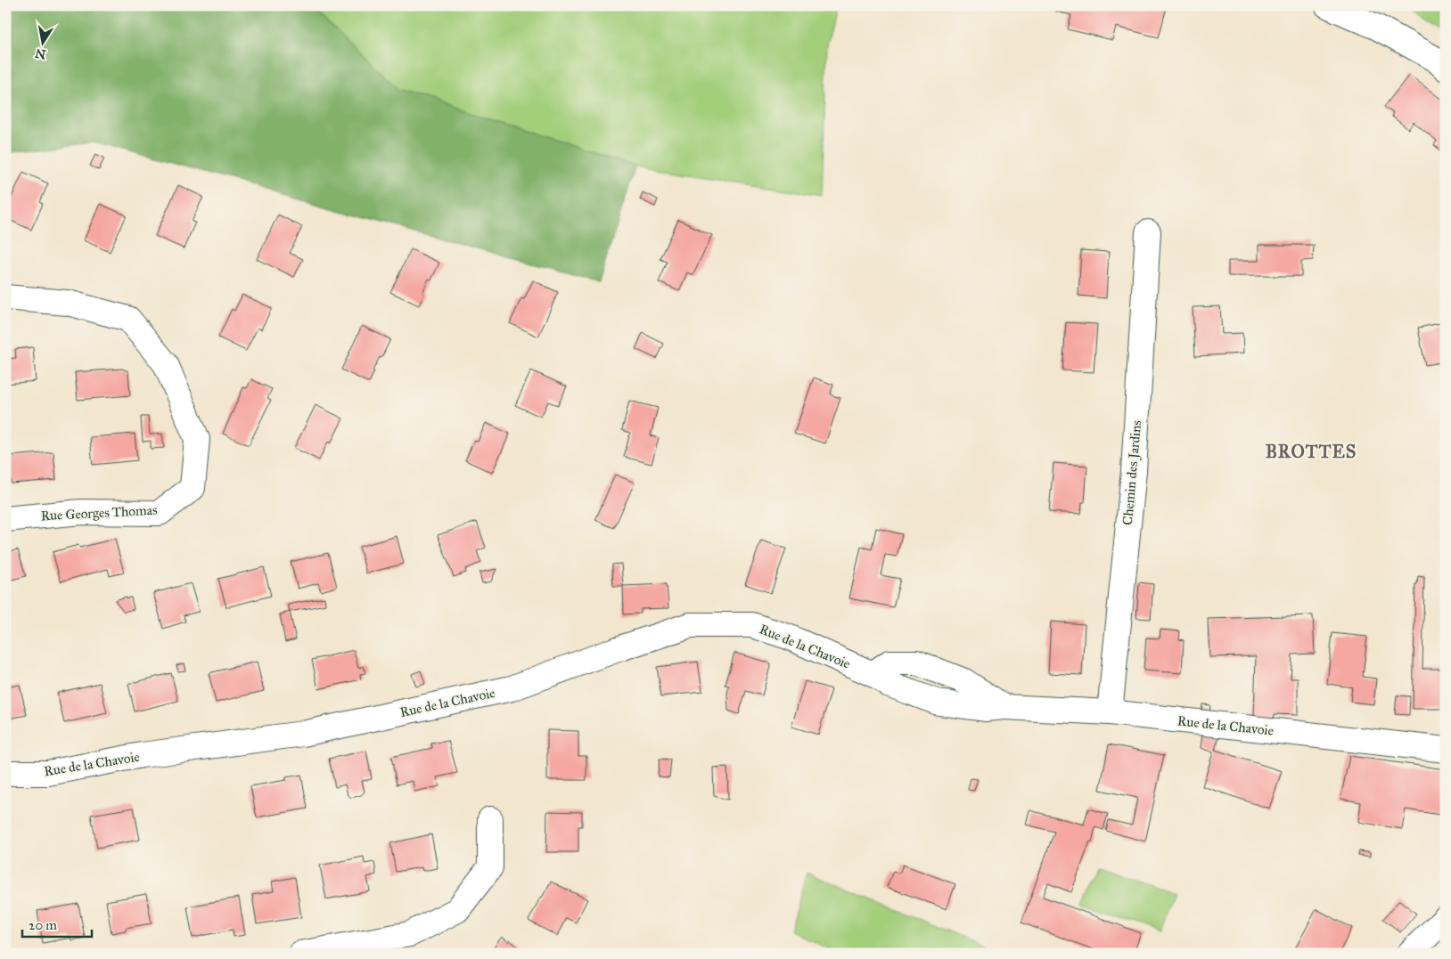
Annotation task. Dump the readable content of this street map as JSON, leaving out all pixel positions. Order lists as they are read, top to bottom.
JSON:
{
  "streets": {
    "street": ["Chemin des Jardins", "Rue Georges Thomas", "Rue de la Chavoie"]
  },
  "crossings": [
    ["Chemin des Jardins", "Rue de la Chavoie"]
  ],
  "districts": ["BROTTES"],
  "scale_bar": "20 m",
  "north": "bottom"
}
